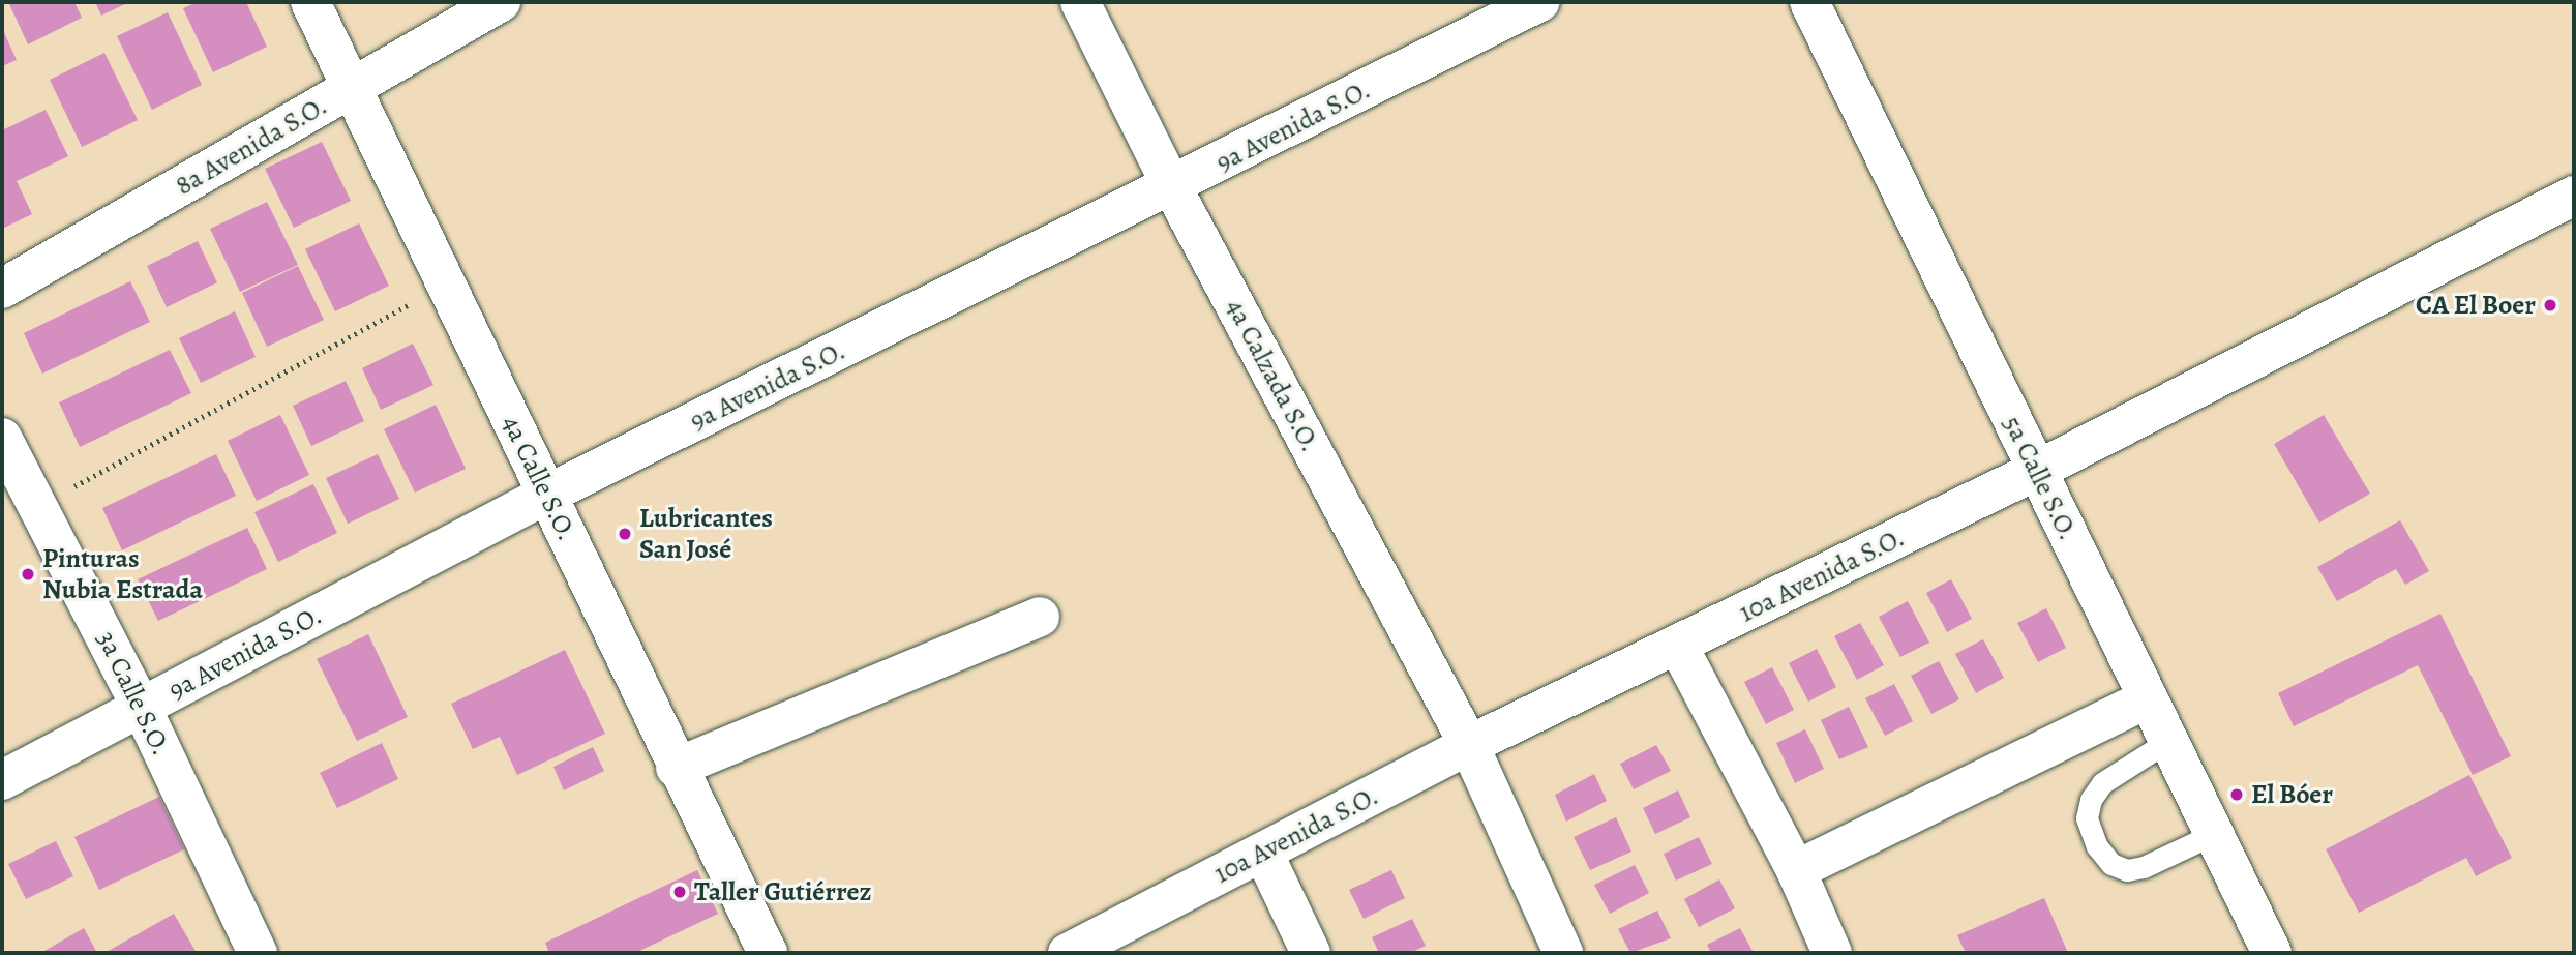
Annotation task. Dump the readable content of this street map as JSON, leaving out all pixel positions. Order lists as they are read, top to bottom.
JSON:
{
  "streets": {
    "main road": [
      "9a Avenida S.O.",
      "8a Avenida S.O.",
      "4a Calzada S.O.",
      "4a Calle S.O.",
      "5a Calle S.O.",
      "10a Avenida S.O.",
      "3a Calle S.O."
    ]
  },
  "crossings": [
    ["9a Avenida S.O.", "4a Calzada S.O."],
    ["9a Avenida S.O.", "4a Calle S.O."],
    ["9a Avenida S.O.", "3a Calle S.O."],
    ["8a Avenida S.O.", "4a Calle S.O."],
    ["4a Calzada S.O.", "10a Avenida S.O."],
    ["5a Calle S.O.", "10a Avenida S.O."]
  ],
  "places": [
    "CA El Boer",
    "Lubricantes San José",
    "Pinturas Nubia Estrada",
    "El Bóer",
    "Taller Gutiérrez"
  ]
}
